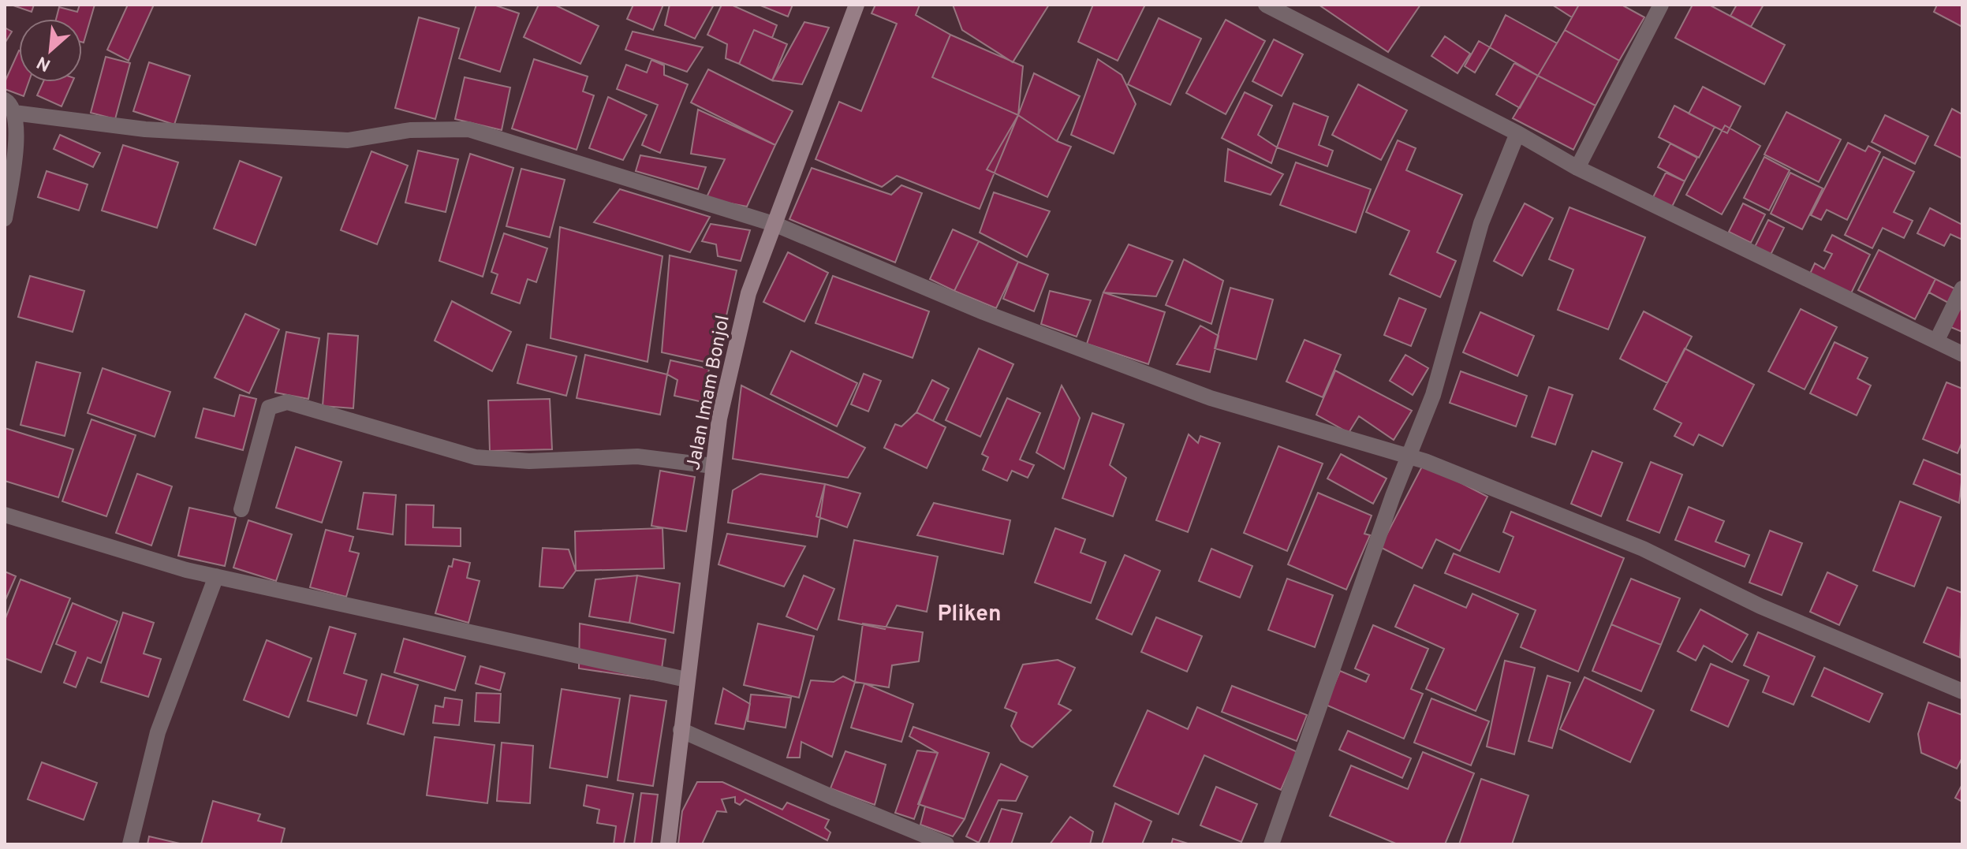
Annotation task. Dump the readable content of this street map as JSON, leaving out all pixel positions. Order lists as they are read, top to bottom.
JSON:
{
  "streets": {
    "main road": ["Jalan Imam Bonjol"]
  },
  "districts": ["Pliken"],
  "north": "bottom left"
}
